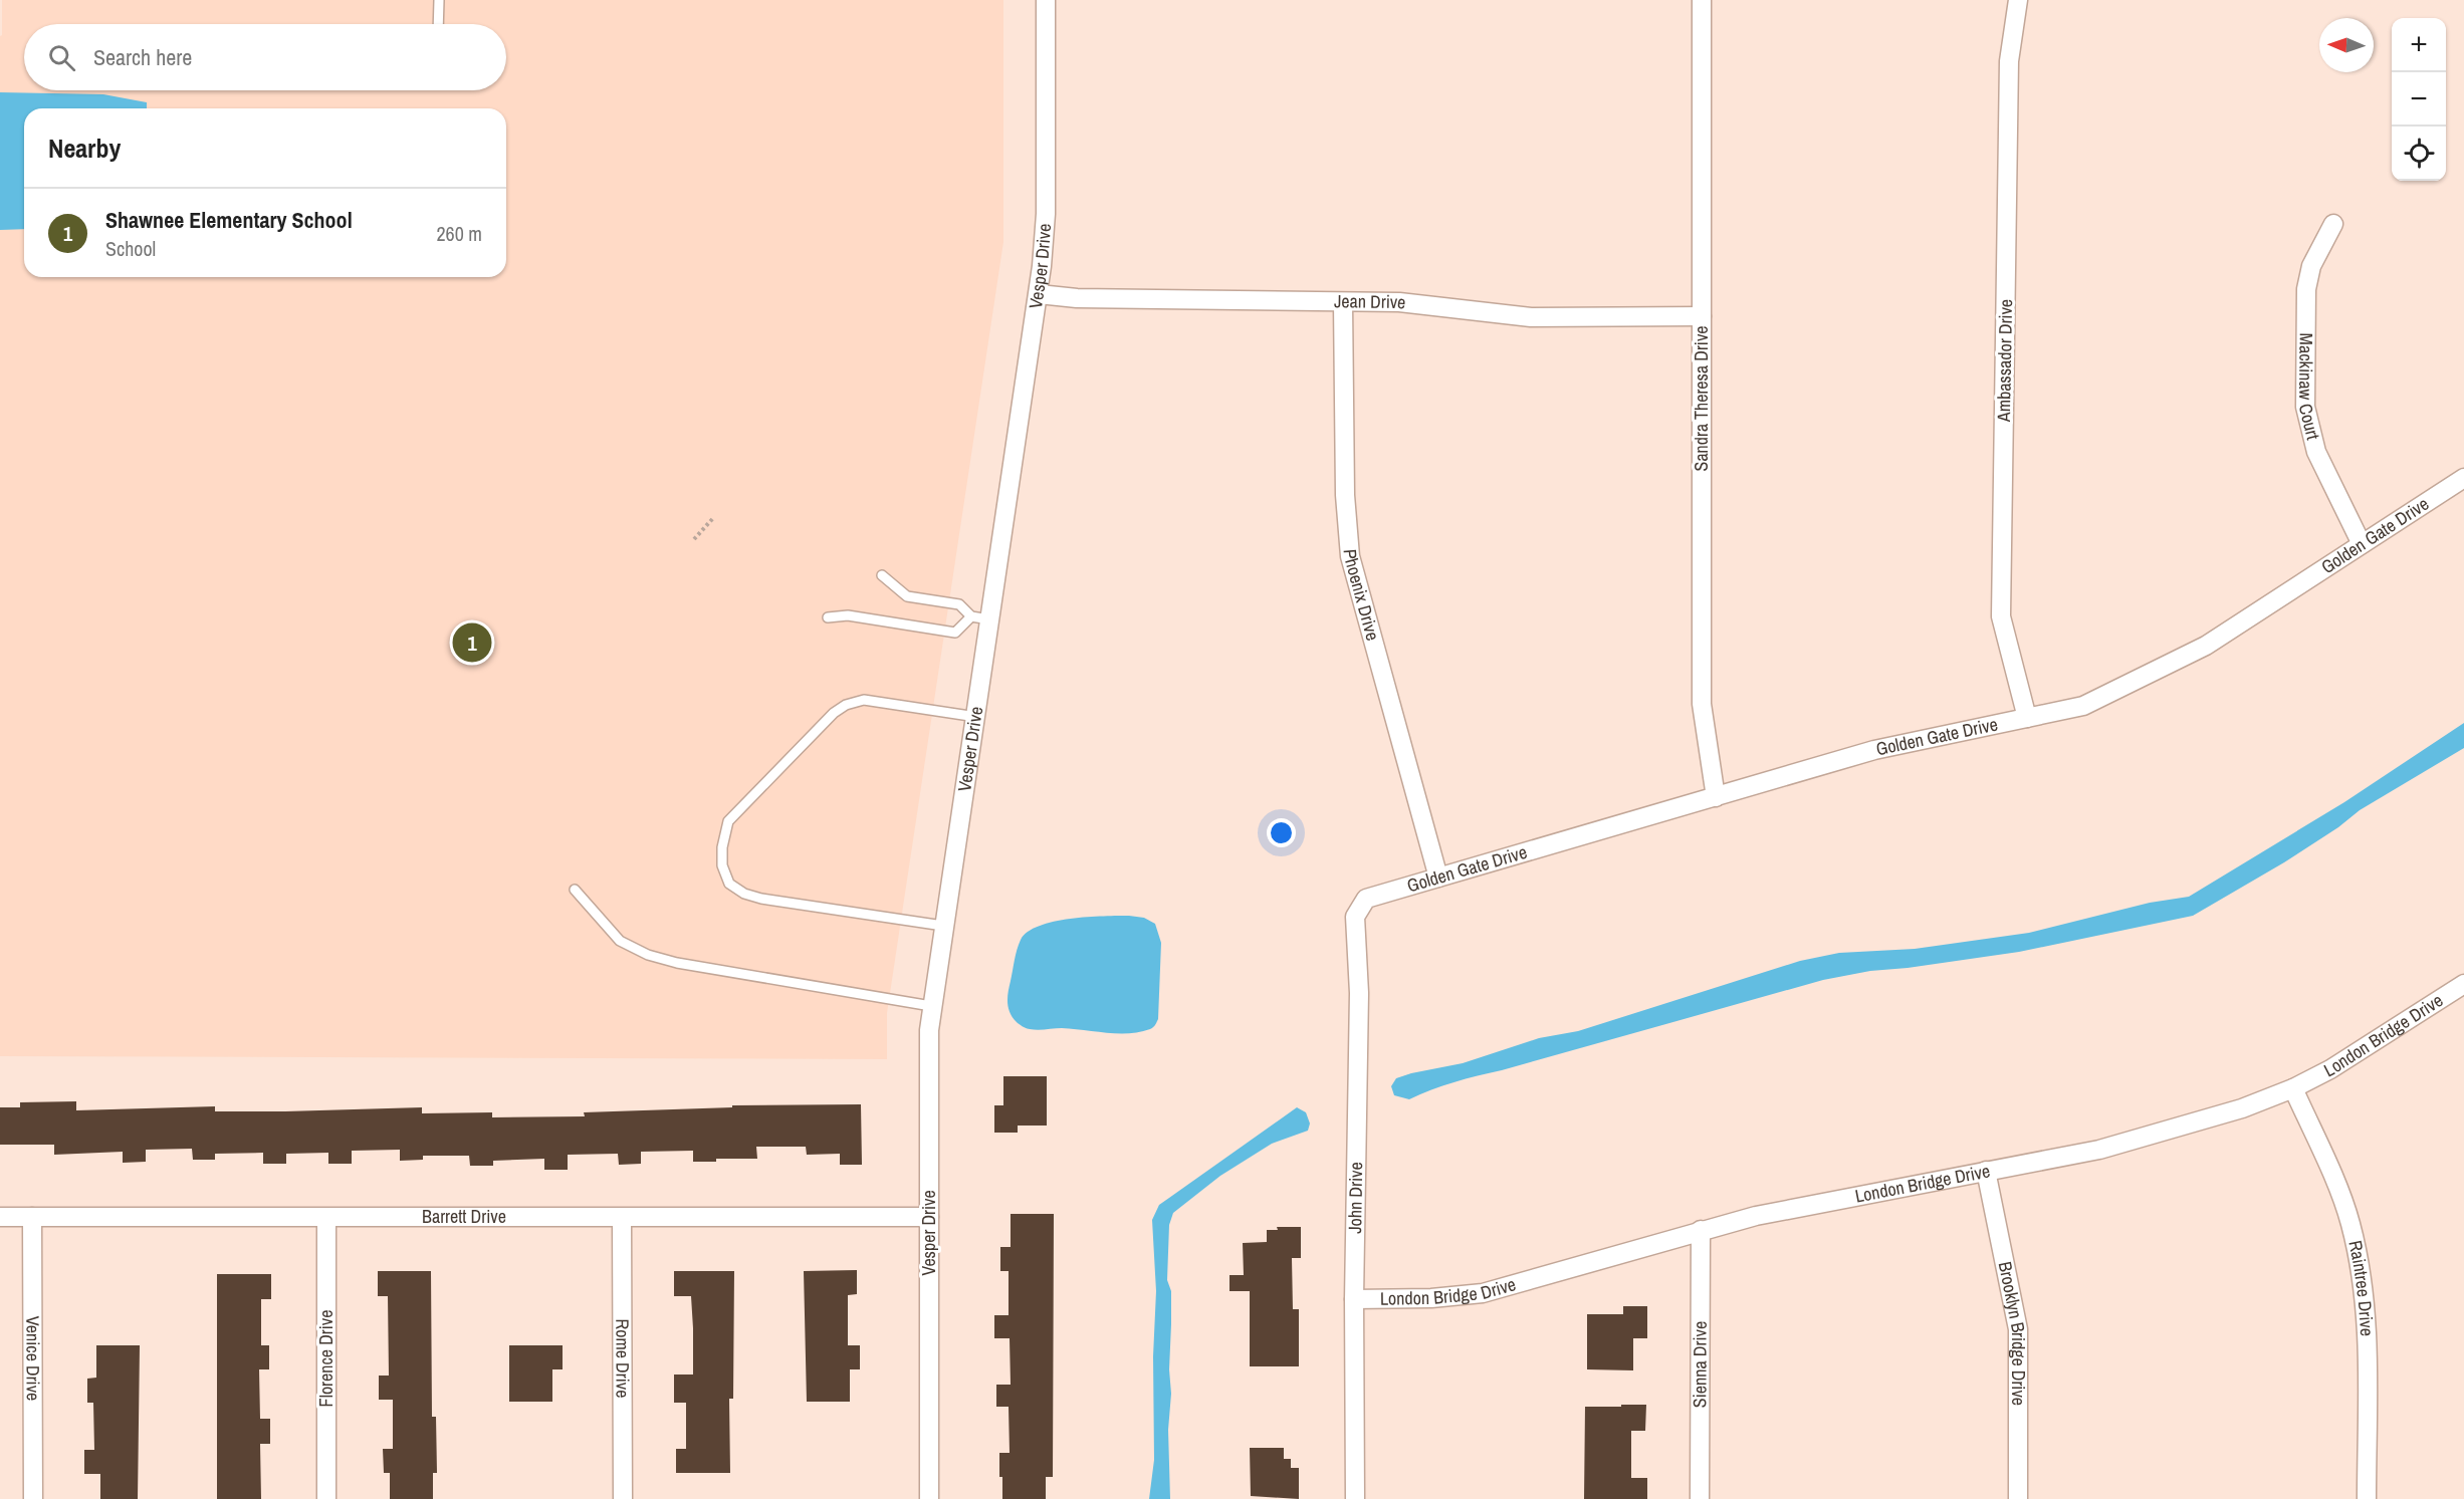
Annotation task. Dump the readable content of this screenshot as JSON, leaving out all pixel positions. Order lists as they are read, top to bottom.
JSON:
{
  "streets": {
    "street": [
      "Vesper Drive",
      "Jean Drive",
      "Ambassador Drive",
      "Mackinaw Court",
      "Sandra Theresa Drive",
      "Golden Gate Drive",
      "Phoenix Drive",
      "London Bridge Drive",
      "John Drive",
      "Barrett Drive",
      "Raintree Drive",
      "Brooklyn Bridge Drive",
      "Venice Drive",
      "Florence Drive",
      "Rome Drive",
      "Sienna Drive"
    ]
  },
  "crossings": [
    ["Vesper Drive", "Jean Drive"],
    ["Vesper Drive", "Barrett Drive"],
    ["Jean Drive", "Sandra Theresa Drive"],
    ["Jean Drive", "Phoenix Drive"],
    ["Ambassador Drive", "Golden Gate Drive"],
    ["Mackinaw Court", "Golden Gate Drive"],
    ["Sandra Theresa Drive", "Golden Gate Drive"],
    ["Golden Gate Drive", "Phoenix Drive"],
    ["Golden Gate Drive", "John Drive"],
    ["London Bridge Drive", "John Drive"],
    ["London Bridge Drive", "Raintree Drive"],
    ["London Bridge Drive", "Brooklyn Bridge Drive"],
    ["London Bridge Drive", "Sienna Drive"],
    ["Barrett Drive", "Venice Drive"],
    ["Barrett Drive", "Florence Drive"],
    ["Barrett Drive", "Rome Drive"]
  ],
  "north": "left",
  "page": {
    "map_buttons": ["+", "−"],
    "search": "Search here",
    "heading": "Nearby",
    "list": [
      {
        "mark": "1",
        "name": "Shawnee Elementary School",
        "note": "School",
        "value": "260 m"
      }
    ],
    "pins": "1"
  }
}
